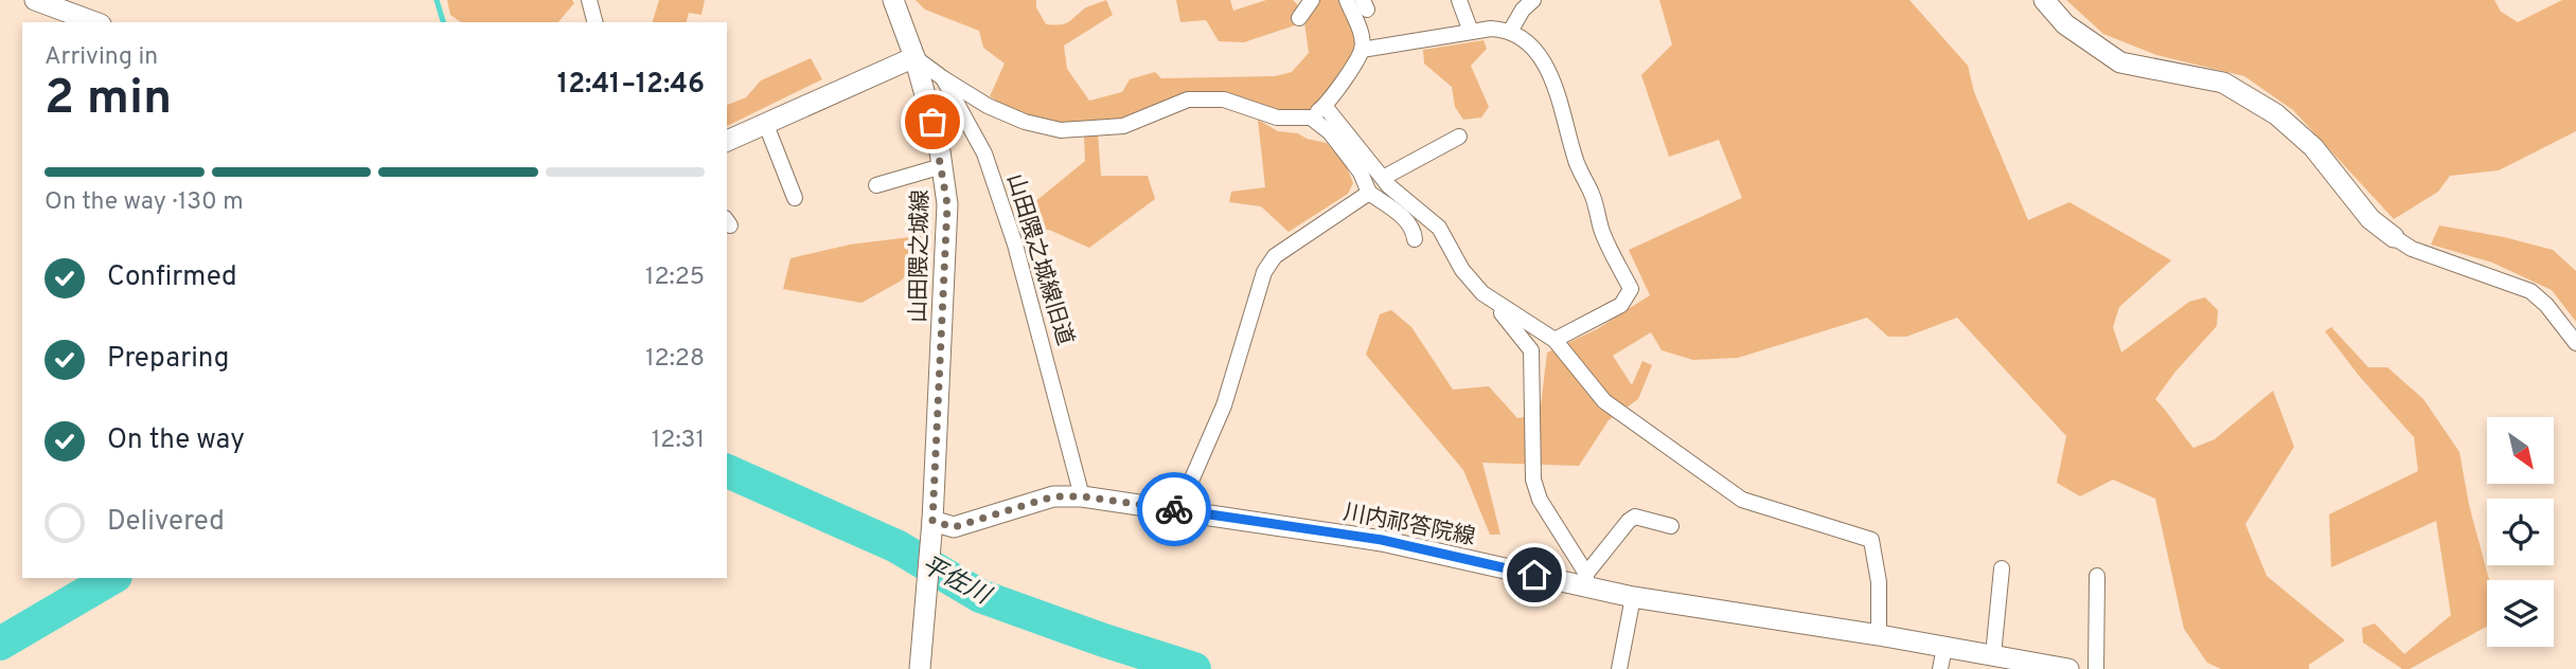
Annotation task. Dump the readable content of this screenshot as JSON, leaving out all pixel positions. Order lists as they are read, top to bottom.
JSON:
{
  "streets": {
    "main road": ["山田隈之城線", "川内祁答院線"],
    "street": ["山田隈之城線旧道"]
  },
  "crossings": [
    ["山田隈之城線", "山田隈之城線旧道"],
    ["山田隈之城線", "川内祁答院線"],
    ["山田隈之城線旧道", "川内祁答院線"]
  ],
  "water": ["平佐川"],
  "north": "bottom right",
  "page": {
    "heading": ["2 min", "Arriving in", "12:41–12:46"],
    "bar": "On the way · 130 m",
    "list": [
      ["Confirmed", "12:25"],
      ["Preparing", "12:28"],
      ["On the way", "12:31"],
      "Delivered"
    ]
  }
}
